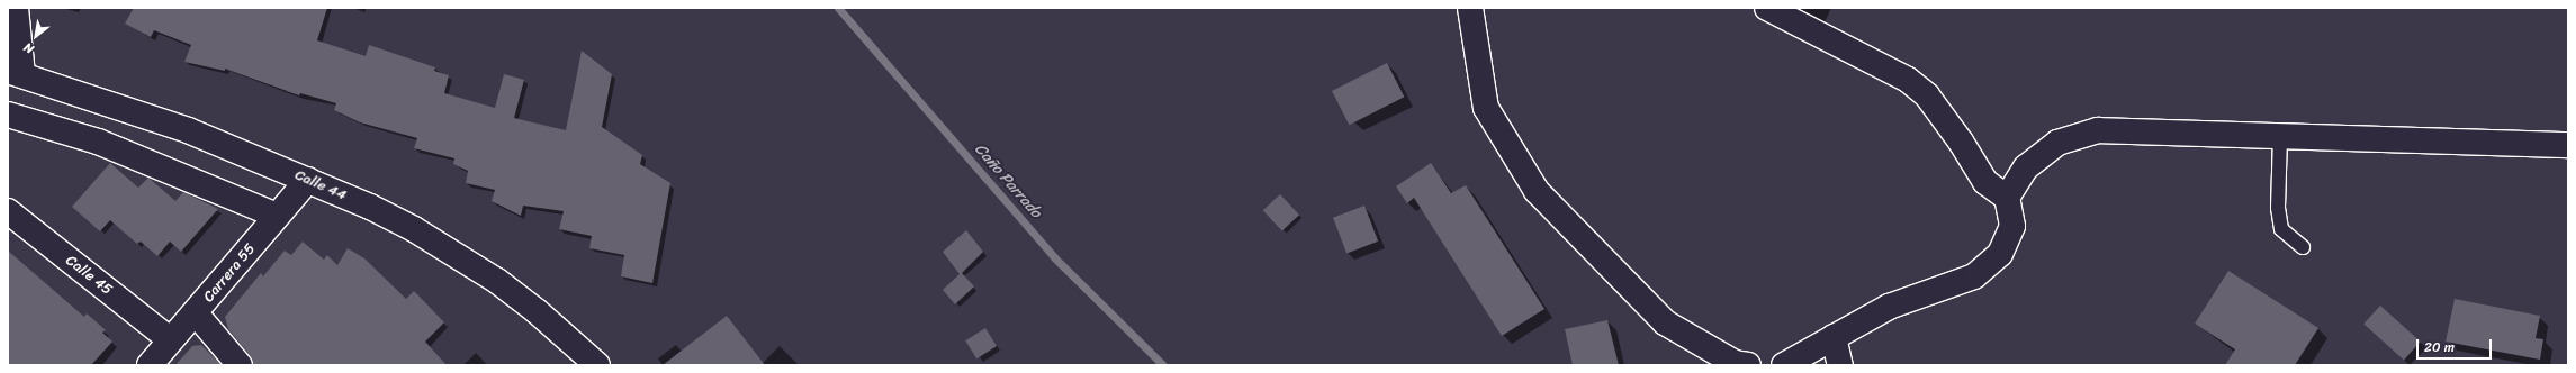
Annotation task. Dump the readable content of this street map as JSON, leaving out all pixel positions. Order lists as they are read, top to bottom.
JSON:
{
  "streets": {
    "street": ["Calle 44", "Carrera 55", "Calle 45"]
  },
  "crossings": [
    ["Calle 44", "Carrera 55"],
    ["Carrera 55", "Calle 45"]
  ],
  "water": ["Caño Parrado"],
  "scale_bar": "20 m",
  "north": "bottom left"
}
